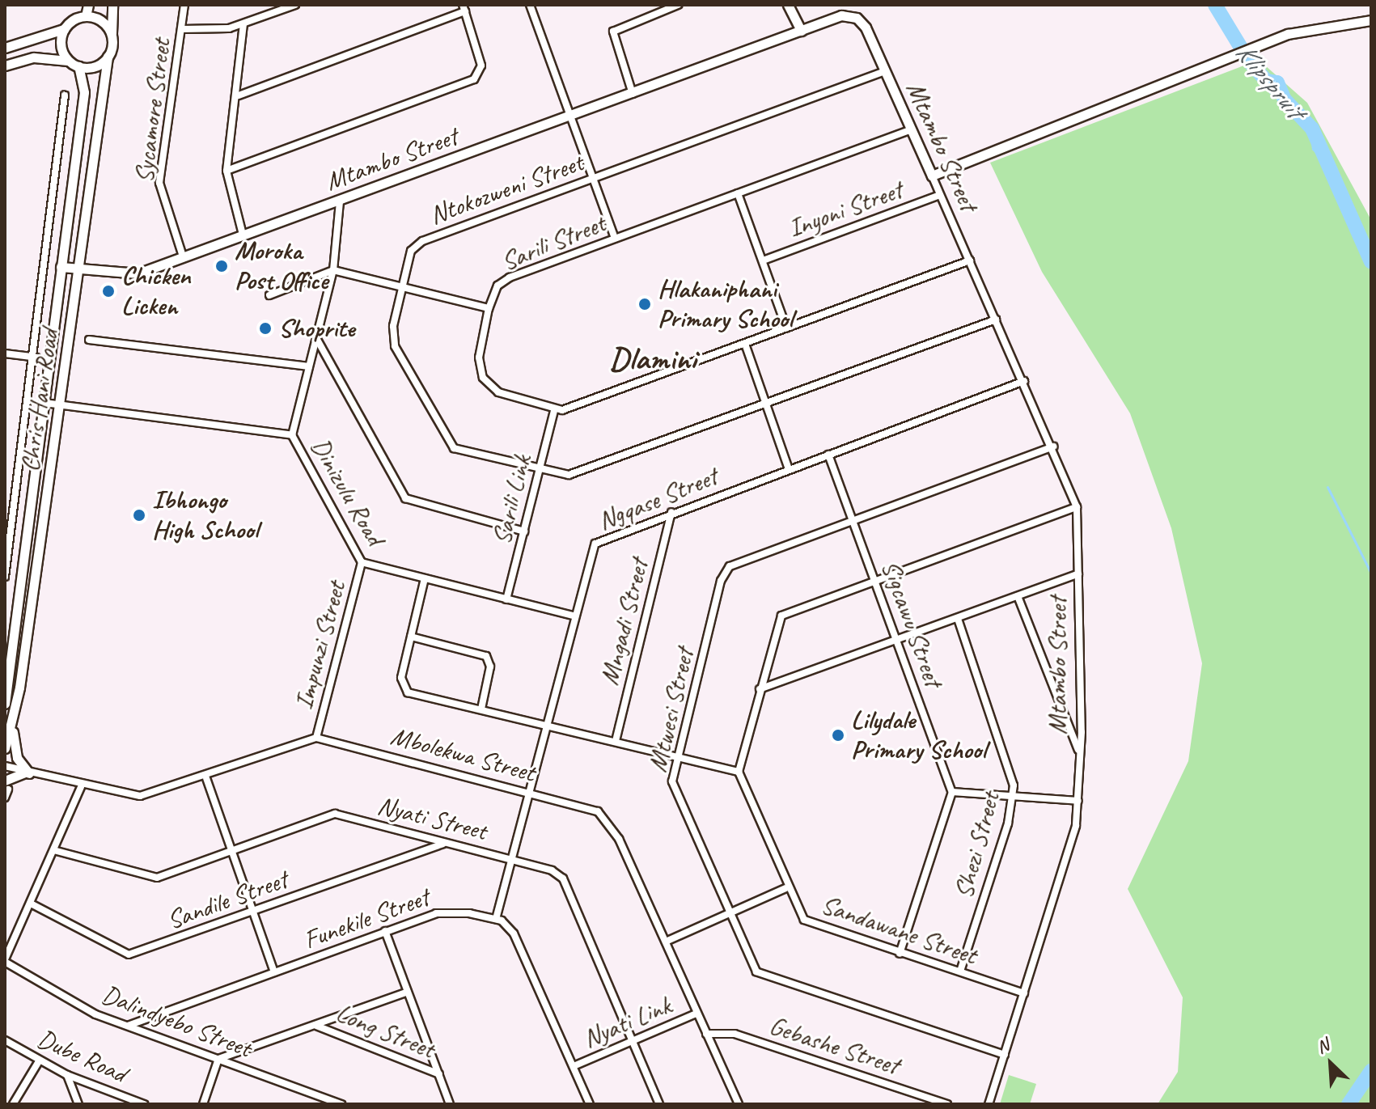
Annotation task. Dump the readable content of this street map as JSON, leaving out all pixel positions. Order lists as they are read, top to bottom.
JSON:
{
  "streets": {
    "main road": ["Mtambo Street", "Chris Hani Road"],
    "street": [
      "Sycamore Street",
      "Ntokozweni Street",
      "Inyoni Street",
      "Sarili Street",
      "Dinizulu Road",
      "Ngqase Street",
      "Sarili Link",
      "Mngadi Street",
      "Sigcawu Street",
      "Impunzi Street",
      "Mtwesi Street",
      "Mbolekwa Street",
      "Nyati Street",
      "Shezi Street",
      "Sandile Street",
      "Funekile Street",
      "Sandawane Street",
      "Dalindyebo Street",
      "Nyati Link",
      "Long Street",
      "Gebashe Street",
      "Dube Road"
    ]
  },
  "crossings": [
    ["Sycamore Street", "Mtambo Street"],
    ["Mtambo Street", "Ntokozweni Street"],
    ["Mtambo Street", "Inyoni Street"],
    ["Mtambo Street", "Sarili Street"],
    ["Mtambo Street", "Chris Hani Road"],
    ["Mtambo Street", "Ngqase Street"],
    ["Mtambo Street", "Mtwesi Street"],
    ["Mtambo Street", "Sandawane Street"],
    ["Ntokozweni Street", "Sarili Link"],
    ["Sarili Street", "Sarili Link"],
    ["Chris Hani Road", "Dinizulu Road"],
    ["Dinizulu Road", "Ngqase Street"],
    ["Dinizulu Road", "Sarili Link"],
    ["Dinizulu Road", "Impunzi Street"],
    ["Ngqase Street", "Mngadi Street"],
    ["Ngqase Street", "Sigcawu Street"],
    ["Ngqase Street", "Mbolekwa Street"],
    ["Ngqase Street", "Nyati Street"],
    ["Ngqase Street", "Funekile Street"],
    ["Sigcawu Street", "Mtwesi Street"],
    ["Impunzi Street", "Mbolekwa Street"],
    ["Mbolekwa Street", "Nyati Link"],
    ["Mbolekwa Street", "Gebashe Street"],
    ["Nyati Street", "Sandile Street"],
    ["Nyati Street", "Nyati Link"],
    ["Shezi Street", "Sandawane Street"],
    ["Funekile Street", "Dalindyebo Street"],
    ["Funekile Street", "Long Street"],
    ["Dalindyebo Street", "Long Street"]
  ],
  "districts": ["Dlamini"],
  "water": ["Klipspruit"],
  "places": [
    "Moroka Post Office",
    "Chicken Licken",
    "Hlakaniphani Primary School",
    "Shoprite",
    "Ibhongo High School",
    "Lilydale Primary School"
  ],
  "north": "top left"
}
